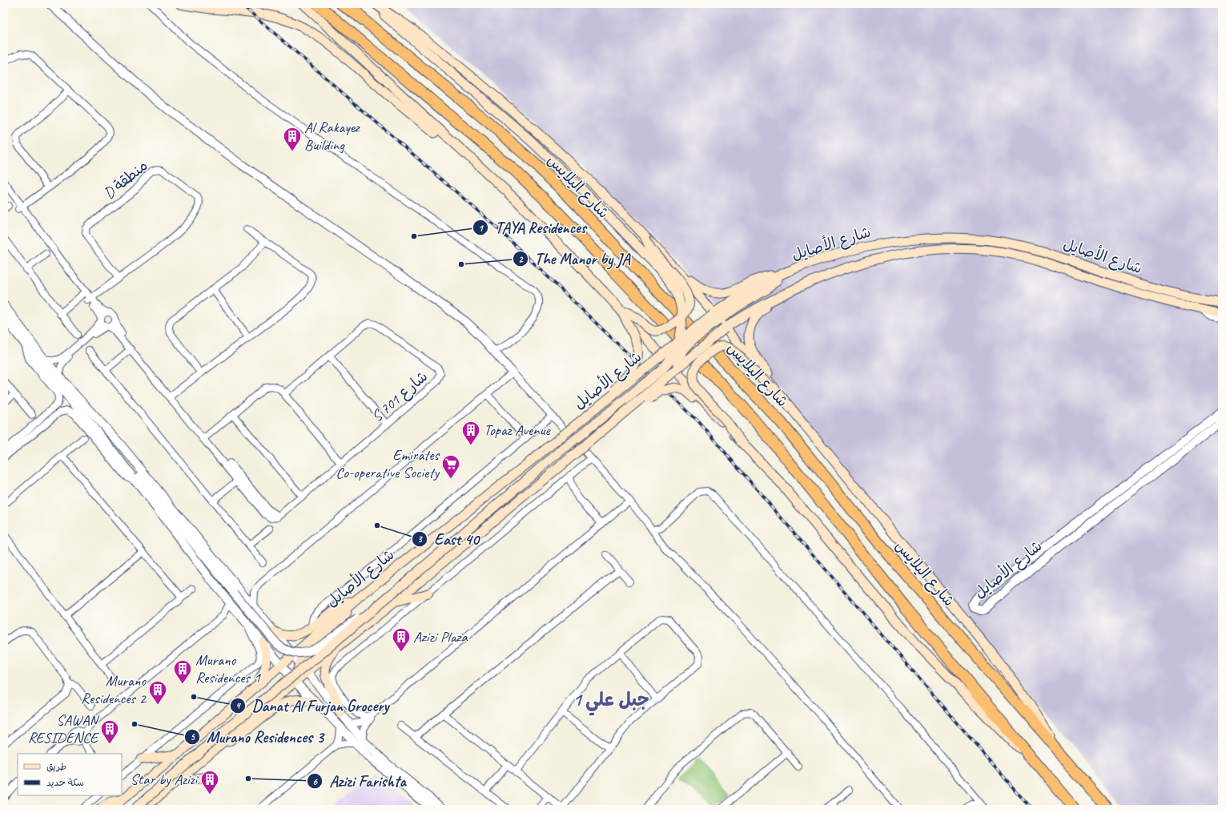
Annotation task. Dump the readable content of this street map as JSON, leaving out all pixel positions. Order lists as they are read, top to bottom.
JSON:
{
  "streets": {
    "highway": ["شارع اليلايس"],
    "main road": ["شارع الأصايل"],
    "street": ["D منطقة", "S 701 شارع"]
  },
  "districts": ["جبل علي 1"],
  "places": {
    "building": [
      "Al Rakayez Building",
      "Topaz Avenue",
      "Azizi Plaza",
      "Murano Residences 1",
      "Murano Residences 2",
      "SAWAN RESIDENCE",
      "Star by Azizi"
    ],
    "other": [
      "TAYA Residences",
      "The Manor by JA",
      "East 40",
      "Danat Al Furjan Grocery",
      "Murano Residences 3",
      "Azizi Farishta"
    ],
    "supermarket": ["Emirates Co-operative Society"]
  },
  "legend": ["طريق", "سكة حديد"]
}
